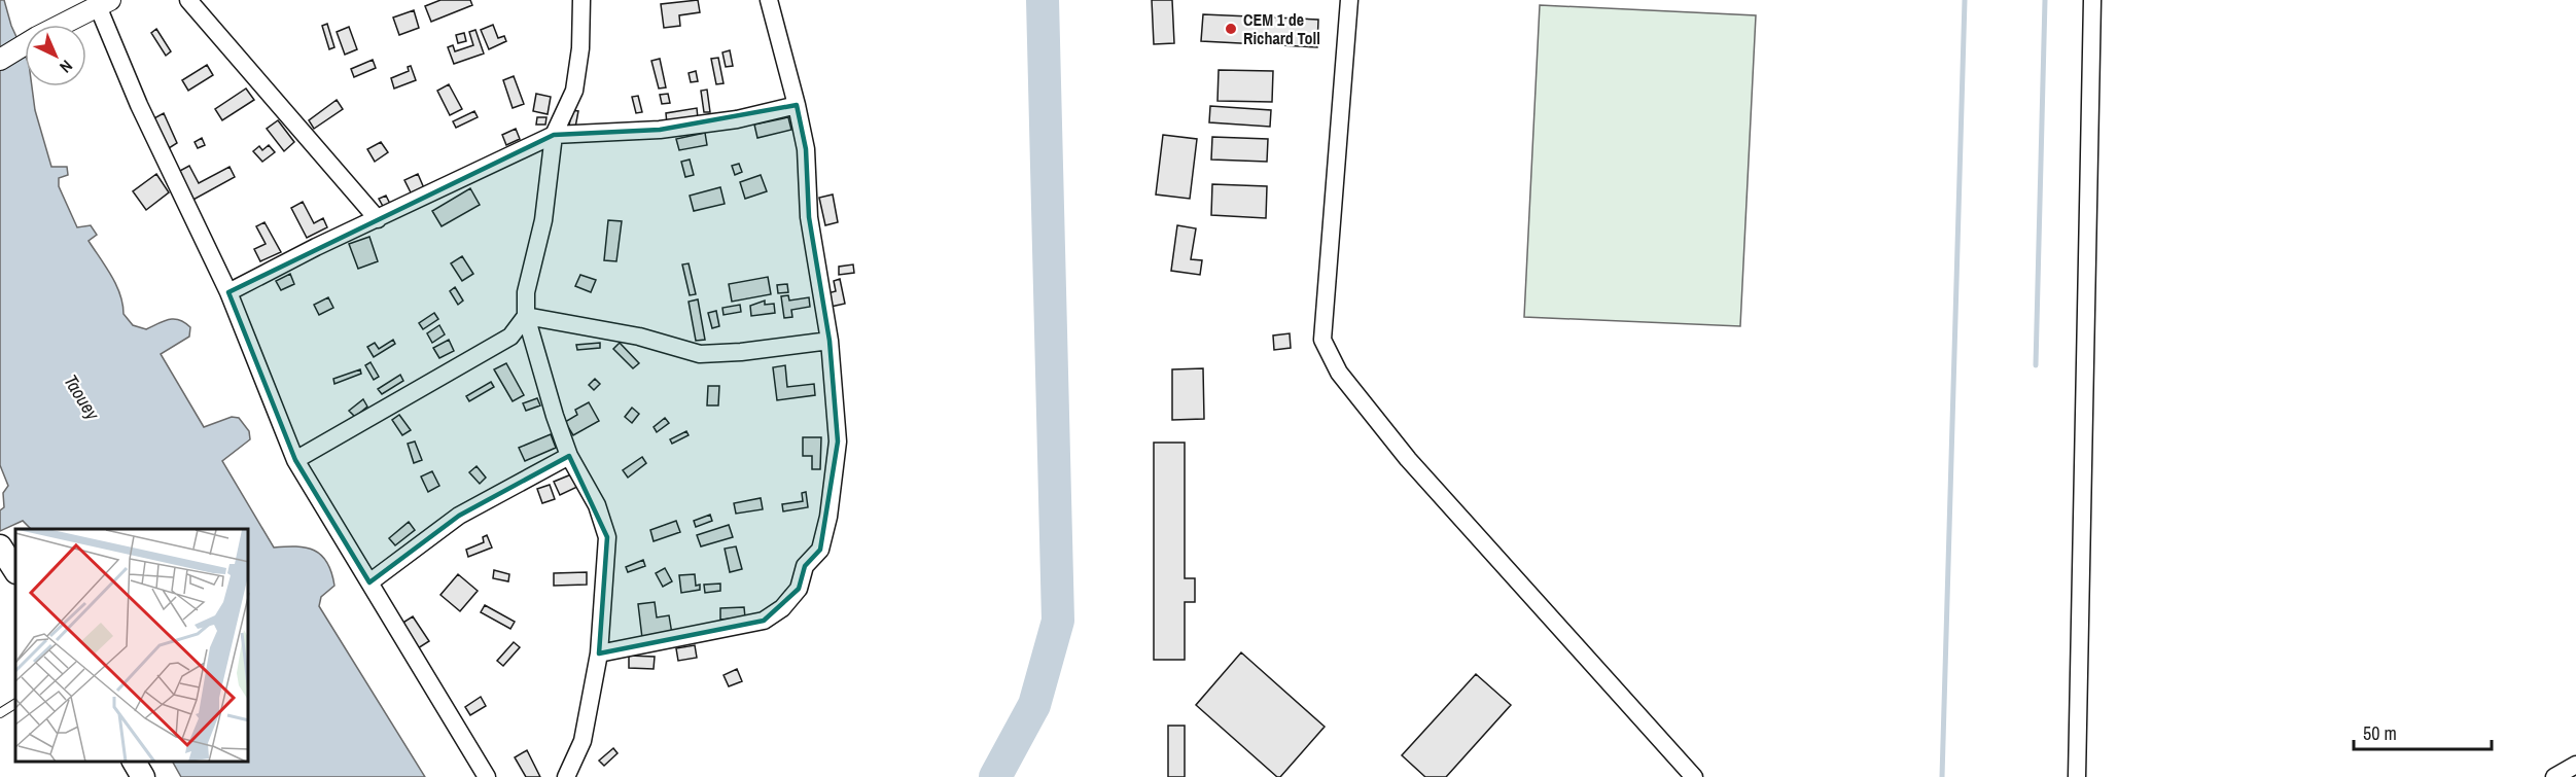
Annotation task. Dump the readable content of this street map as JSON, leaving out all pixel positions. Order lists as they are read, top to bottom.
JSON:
{
  "water": ["Taouey"],
  "places": ["CEM 1 de Richard Toll"],
  "scale_bar": "50 m",
  "north": "bottom right"
}
